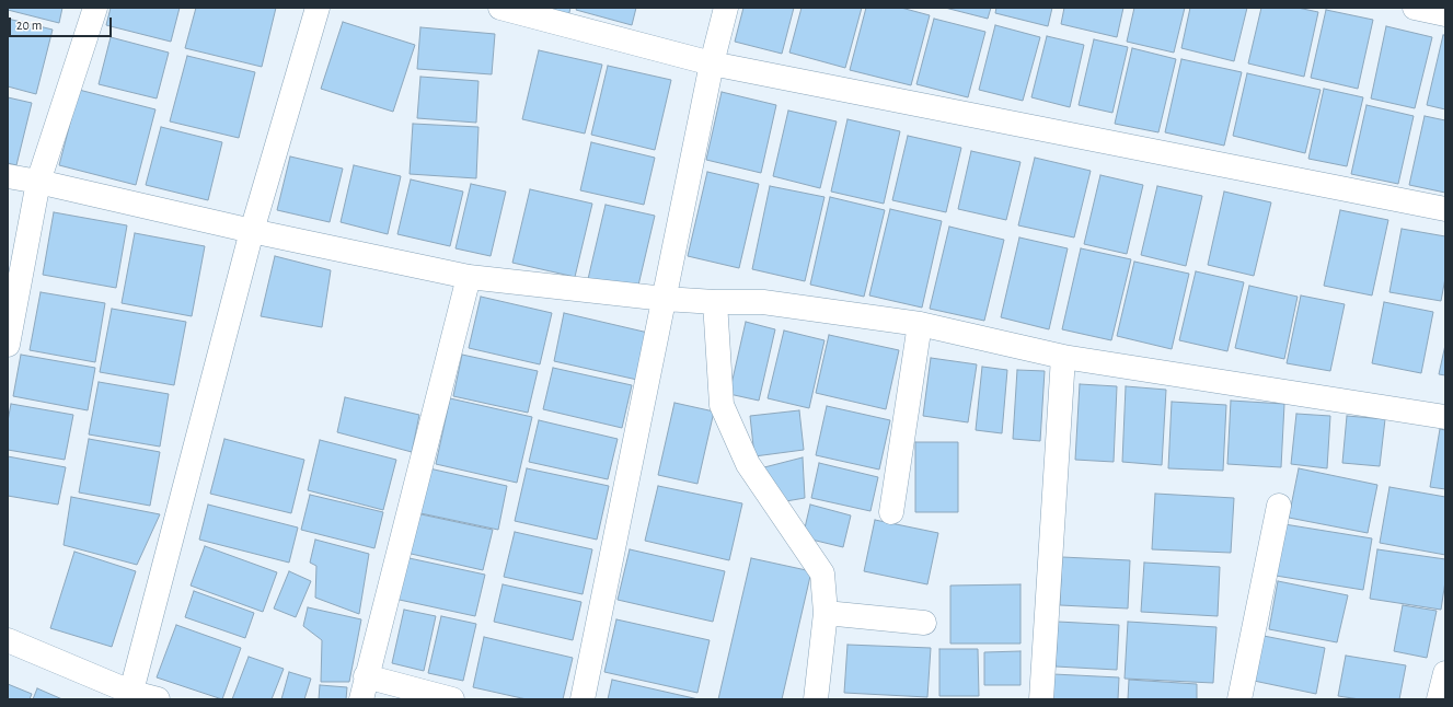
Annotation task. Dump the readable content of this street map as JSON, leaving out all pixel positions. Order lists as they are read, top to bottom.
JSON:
{
  "scale_bar": "20 m"
}
